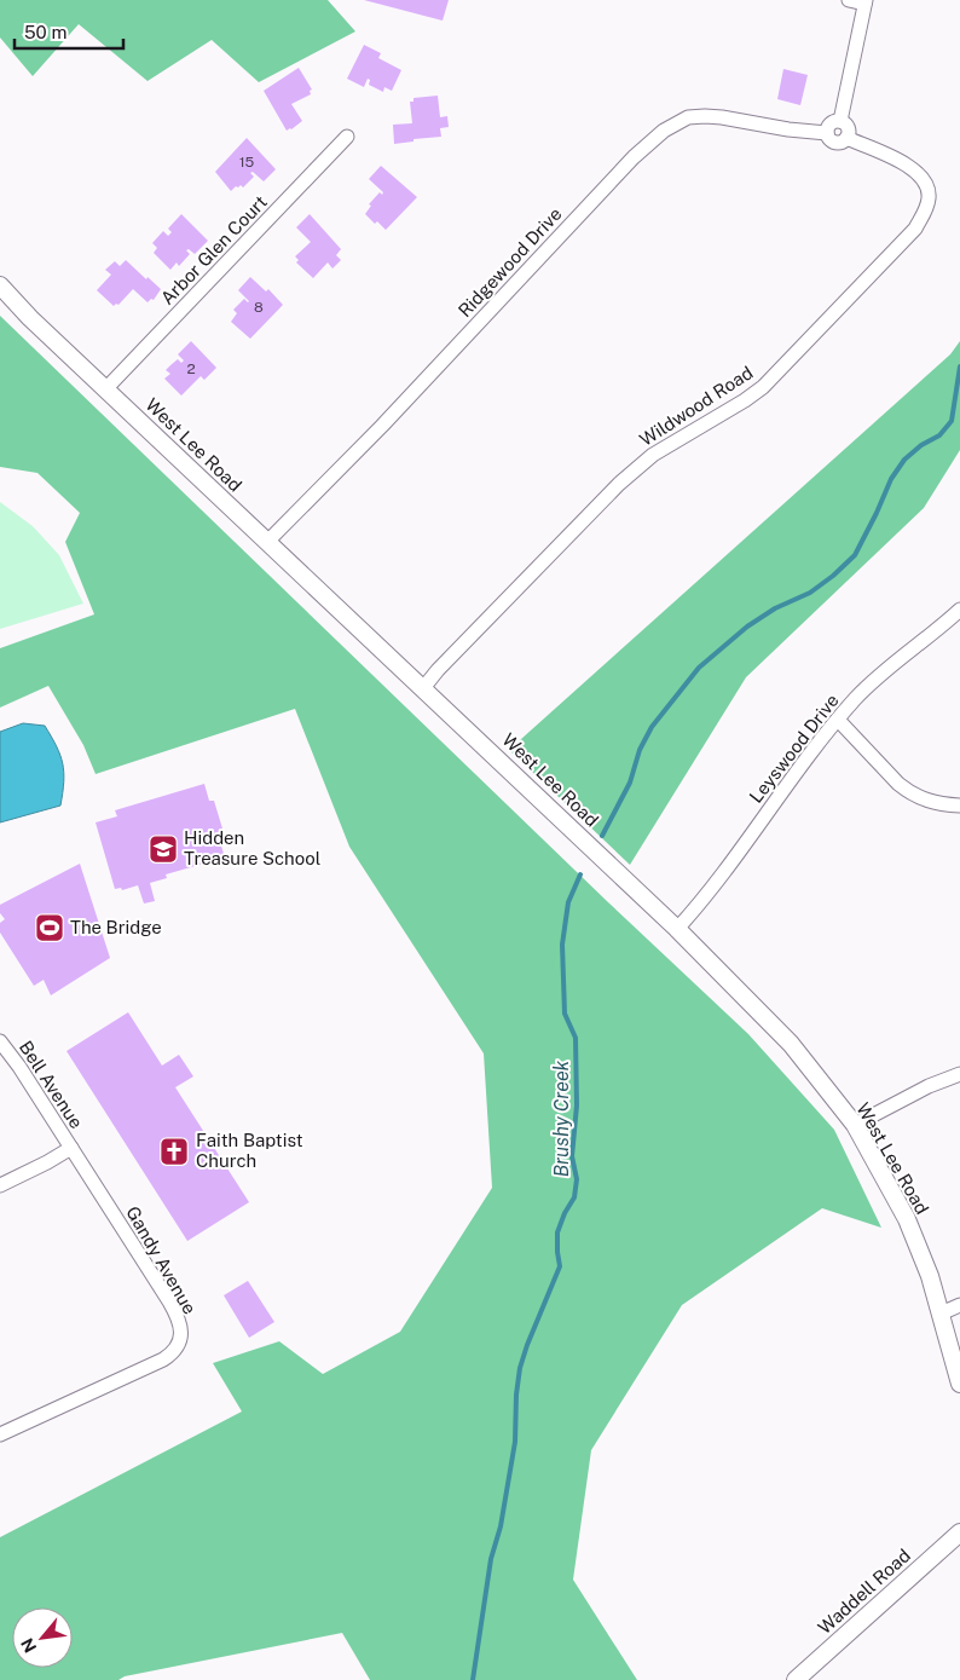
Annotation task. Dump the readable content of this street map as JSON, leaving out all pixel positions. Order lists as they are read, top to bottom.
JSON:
{
  "streets": {
    "street": [
      "Arbor Glen Court",
      "Ridgewood Drive",
      "Wildwood Road",
      "West Lee Road",
      "Leyswood Drive",
      "Bell Avenue",
      "Gandy Avenue",
      "Waddell Road"
    ]
  },
  "crossings": [
    ["Arbor Glen Court", "West Lee Road"],
    ["Ridgewood Drive", "Wildwood Road"],
    ["Ridgewood Drive", "West Lee Road"],
    ["Wildwood Road", "West Lee Road"],
    ["West Lee Road", "Leyswood Drive"],
    ["Bell Avenue", "Gandy Avenue"]
  ],
  "water": ["Brushy Creek"],
  "places": {
    "school or university": ["Hidden Treasure School"],
    "sports": ["The Bridge"],
    "church": ["Faith Baptist Church"]
  },
  "house_numbers": ["15", "8", "2"],
  "scale_bar": "50 m",
  "north": "bottom left"
}
